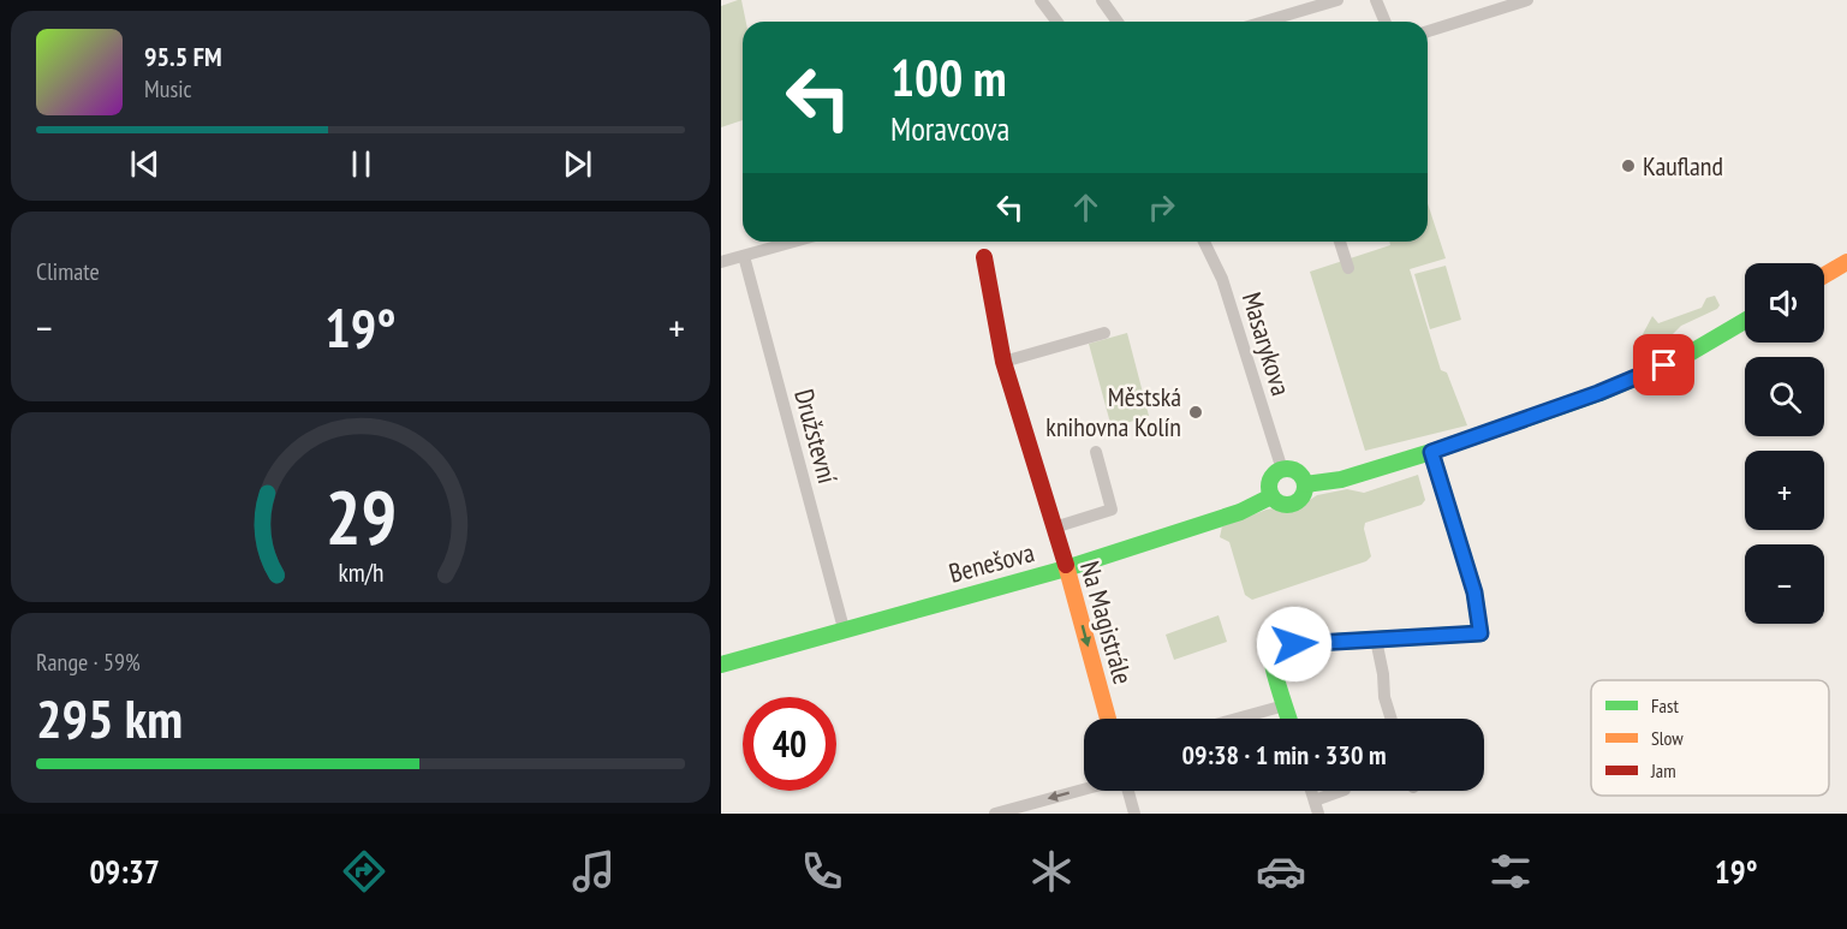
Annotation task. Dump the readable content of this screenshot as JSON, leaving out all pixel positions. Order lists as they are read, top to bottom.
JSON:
{
  "streets": {
    "street": [
      "Masarykova",
      "Družstevní",
      "Benešova",
      "Na Magistrále"
    ]
  },
  "crossings": [
    ["Masarykova", "Benešova"],
    ["Družstevní", "Benešova"],
    ["Benešova", "Na Magistrále"]
  ],
  "places": ["Kaufland", "Městská knihovna Kolín"],
  "legend": ["Fast", "Slow", "Jam"],
  "page": {
    "turn": ["100 m", "Moravcova"],
    "song": ["95.5 FM", "Music"],
    "tile": [
      "Climate",
      ["Range · 59%", "295 km"]
    ],
    "map_buttons": ["+", "−"],
    "heat": ["−", "19°", "+"],
    "limit": "40",
    "trip": "09:38 · 1 min · 330 m",
    "tabs": ["09:37", "19°"],
    "gauge": ["29", "km/h"]
  }
}
